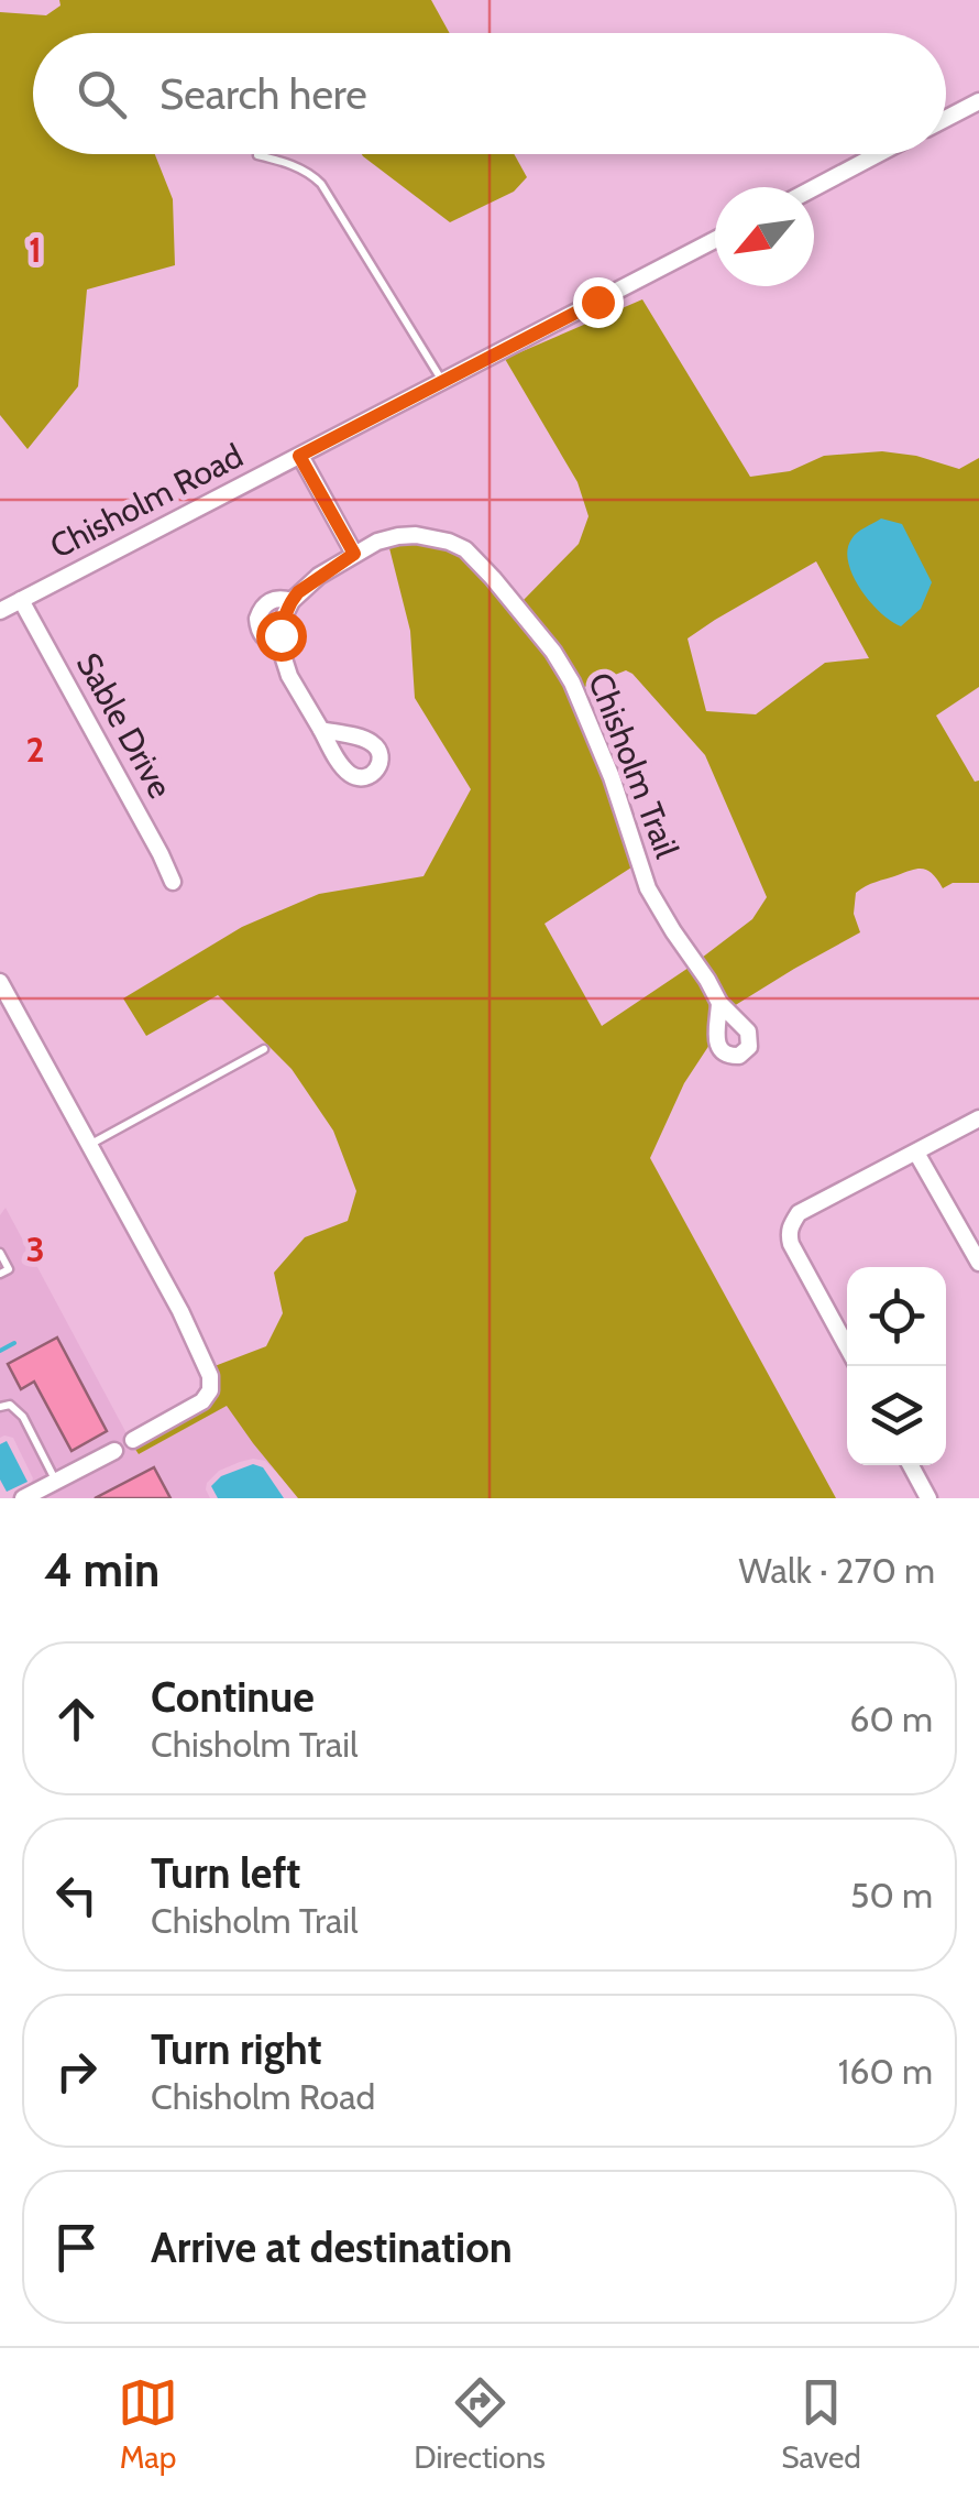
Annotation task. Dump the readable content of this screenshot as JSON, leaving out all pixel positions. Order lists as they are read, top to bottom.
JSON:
{
  "streets": {
    "street": ["Chisholm Road", "Sable Drive", "Chisholm Trail"]
  },
  "crossings": [
    ["Chisholm Road", "Sable Drive"]
  ],
  "north": "bottom left",
  "page": {
    "search": "Search here",
    "heading": ["4 min", "Walk · 270 m"],
    "list": [
      ["Continue", "Chisholm Trail", "60 m"],
      ["Turn left", "Chisholm Trail", "50 m"],
      ["Turn right", "Chisholm Road", "160 m"],
      "Arrive at destination"
    ],
    "nav": ["Map", "Directions", "Saved"]
  },
  "grid": {
    "rows": ["1", "2", "3"]
  }
}
